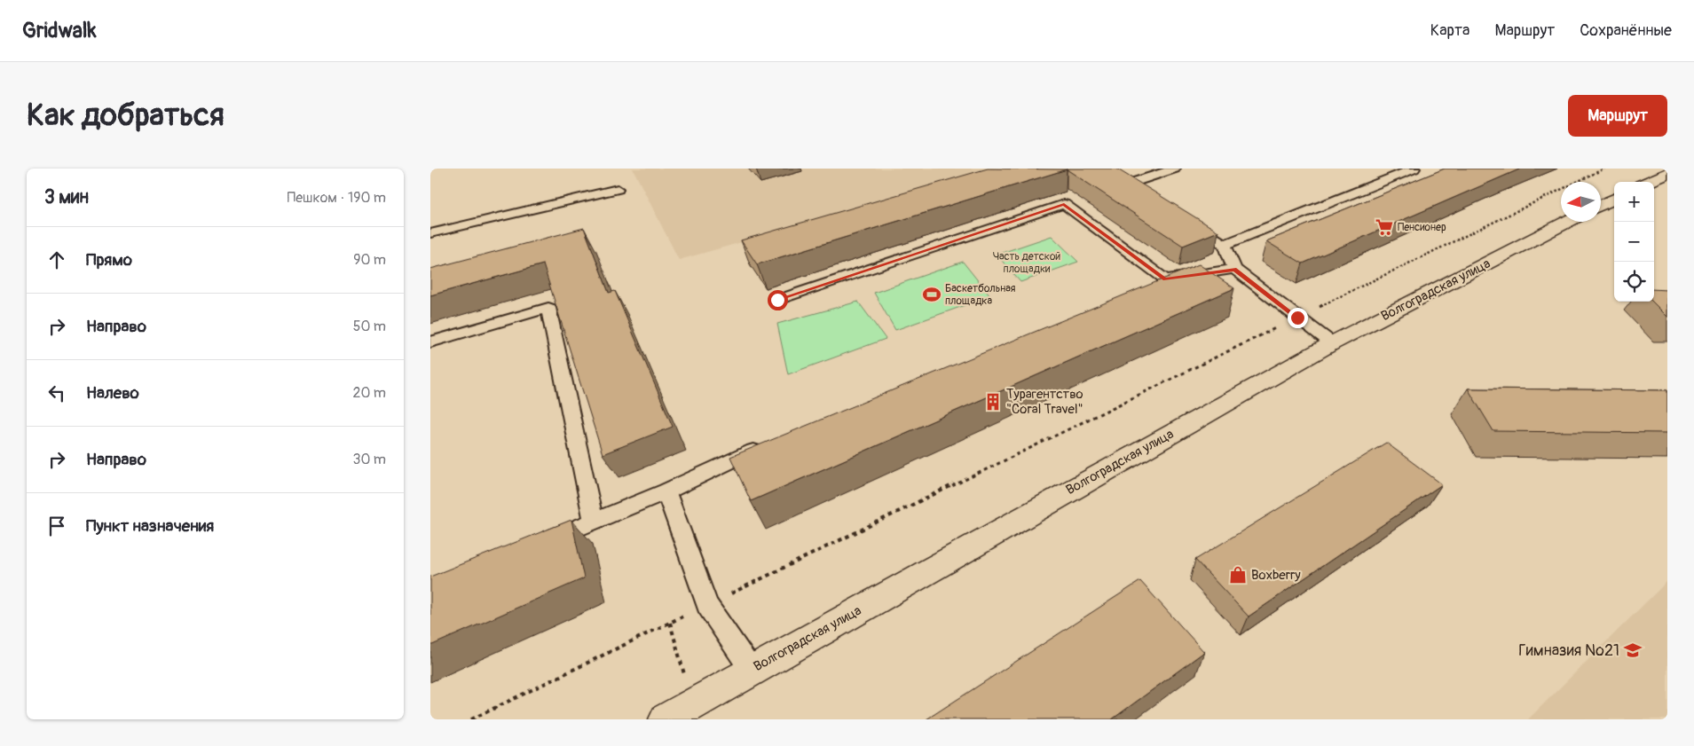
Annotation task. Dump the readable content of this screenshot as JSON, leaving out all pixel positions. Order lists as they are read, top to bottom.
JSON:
{
  "streets": {
    "main road": ["Волгоградская улица"]
  },
  "parks": ["Часть детской площадки"],
  "places": {
    "supermarket": ["Пенсионер"],
    "sports": ["Баскетбольная площадка"],
    "building": ["Турагентство \"Coral Travel\""],
    "shop": ["Boxberry"],
    "school or university": ["Гимназия №21"]
  },
  "north": "left",
  "page": {
    "header": "Gridwalk",
    "nav": ["Карта", "Маршрут", "Сохранённые"],
    "buttons": "Маршрут",
    "title": "Как добраться",
    "heading": ["3 мин", "Пешком · 190 m"],
    "map_buttons": ["+", "−"],
    "list": [
      ["Прямо", "90 m"],
      ["Направо", "50 m"],
      ["Налево", "20 m"],
      ["Направо", "30 m"],
      "Пункт назначения"
    ]
  }
}
